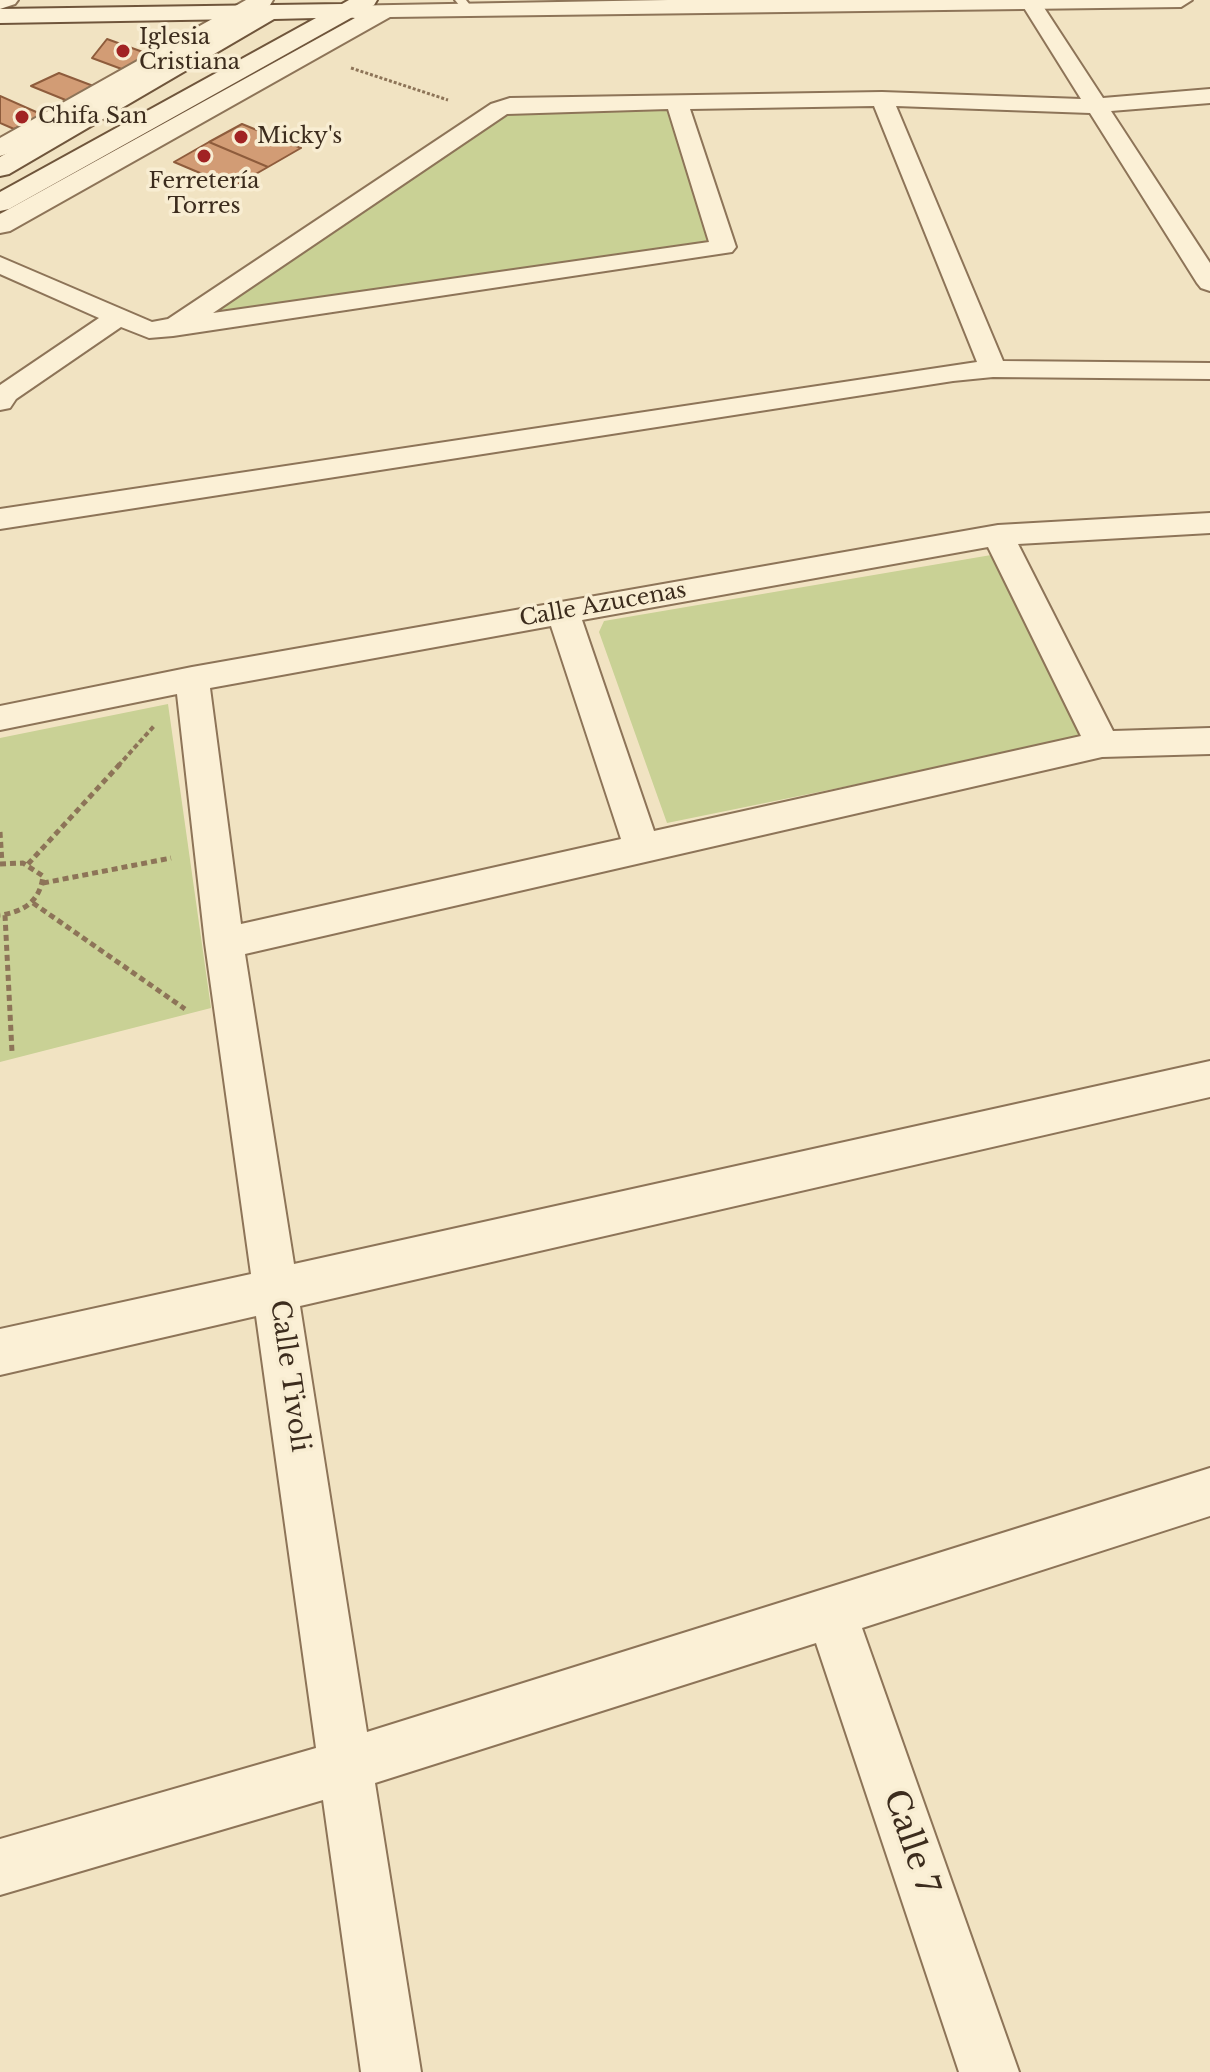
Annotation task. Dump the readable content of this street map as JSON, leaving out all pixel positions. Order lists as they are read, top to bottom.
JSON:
{
  "streets": {
    "street": ["Calle Azucenas", "Calle Tivoli", "Calle 7"]
  },
  "crossings": [
    ["Calle Azucenas", "Calle Tivoli"]
  ],
  "places": [
    "Iglesia Cristiana",
    "Chifa San",
    "Micky's",
    "Ferretería Torres"
  ]
}
